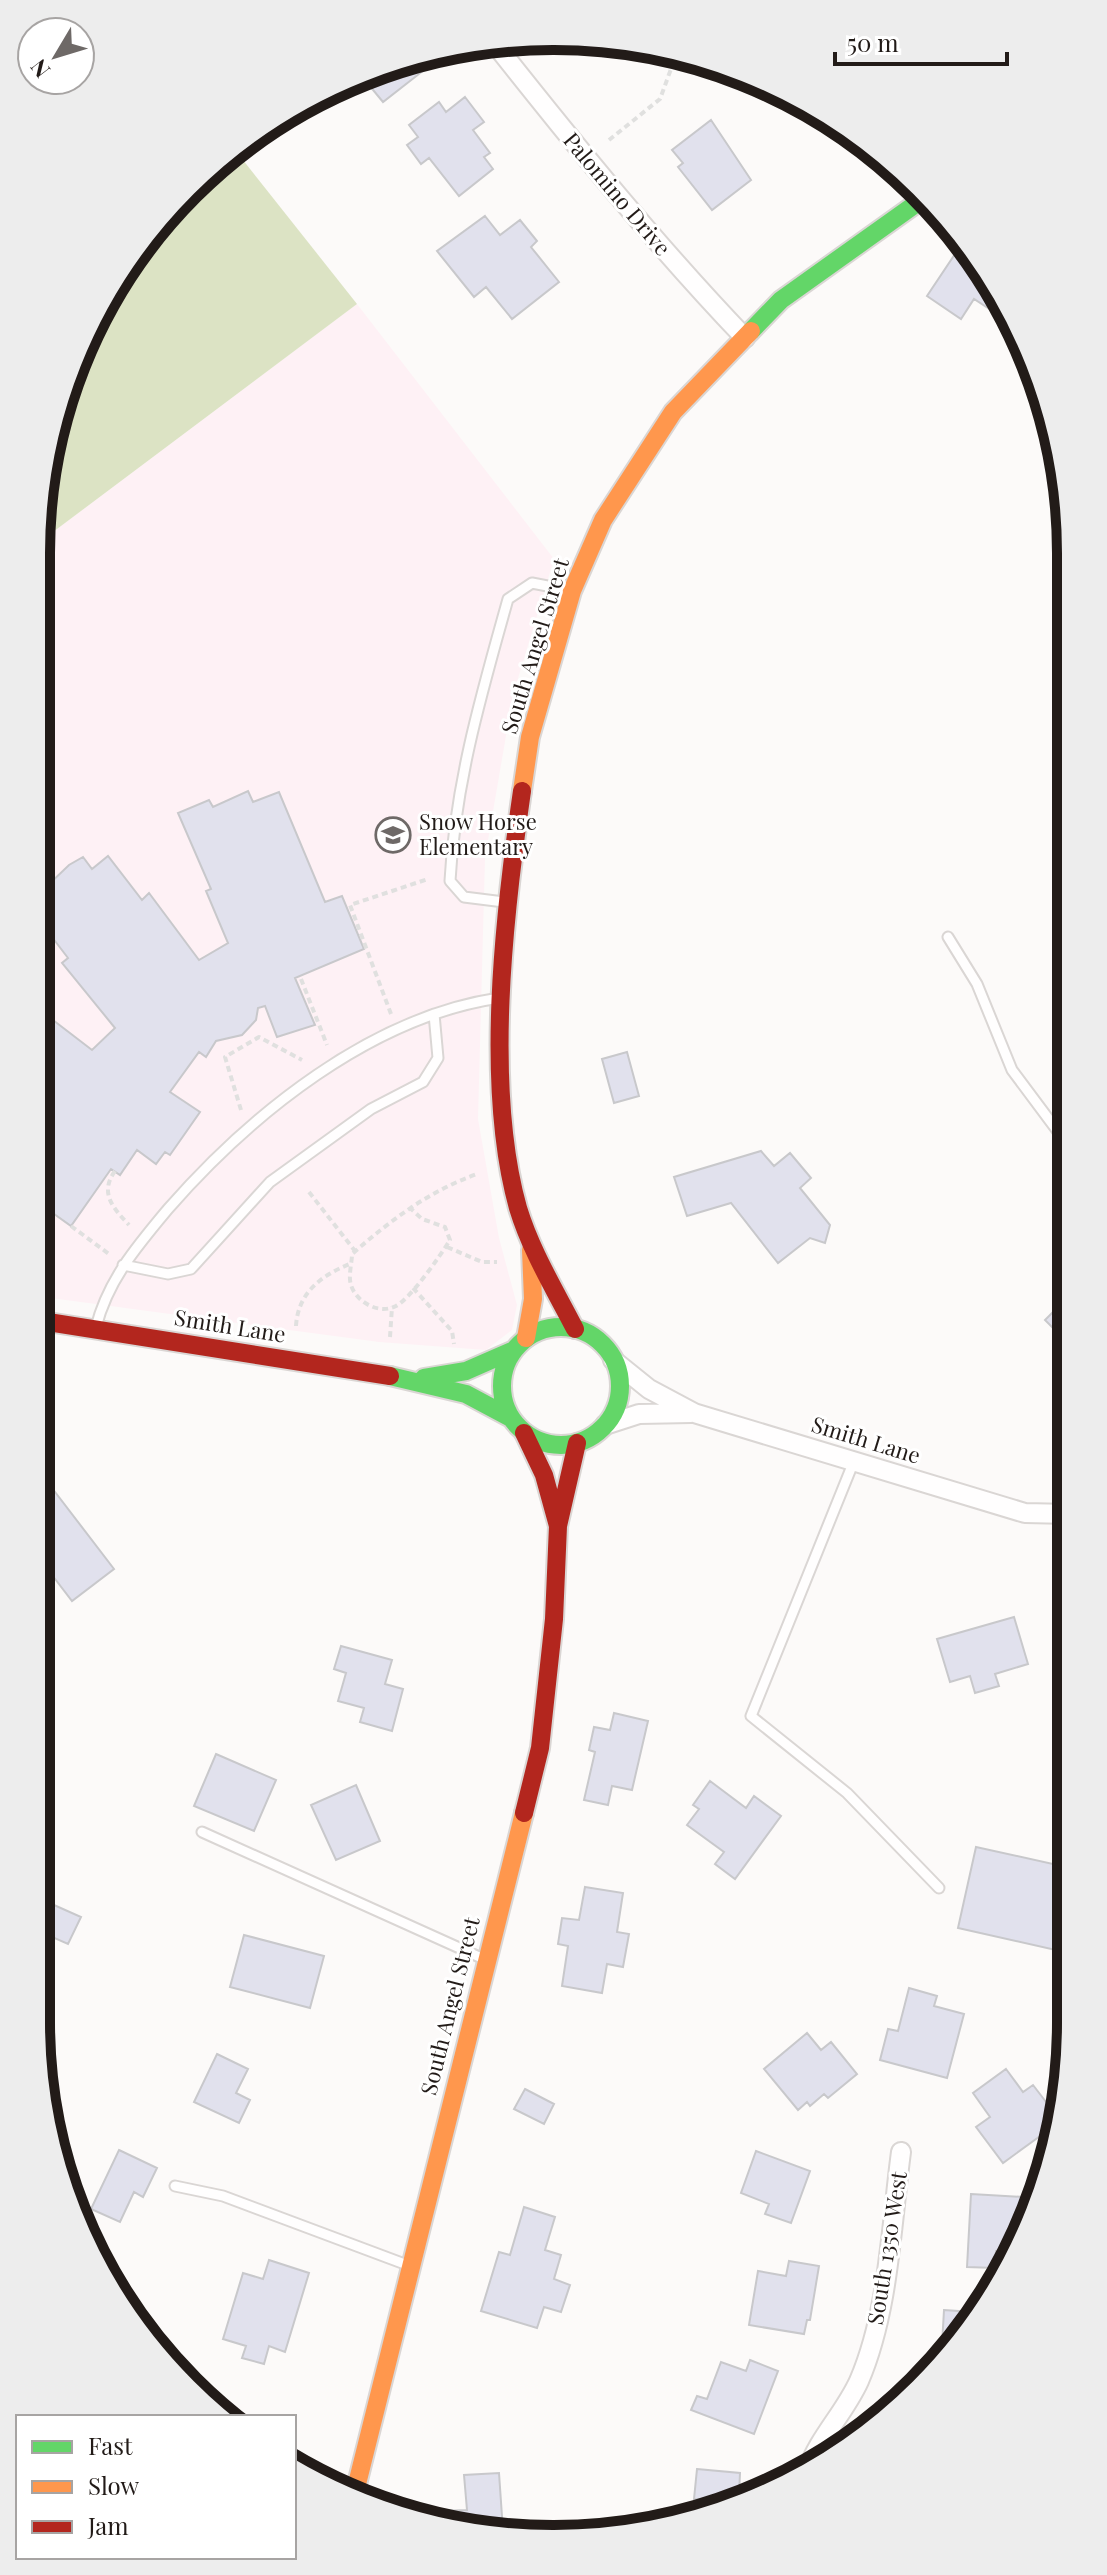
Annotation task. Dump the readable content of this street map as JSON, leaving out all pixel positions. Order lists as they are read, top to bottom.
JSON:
{
  "streets": {
    "street": [
      "Palomino Drive",
      "South Angel Street",
      "Smith Lane",
      "South 1350 West"
    ]
  },
  "crossings": [
    ["Palomino Drive", "South Angel Street"],
    ["South Angel Street", "Smith Lane"]
  ],
  "places": {
    "school or university": ["Snow Horse Elementary"]
  },
  "legend": ["Fast", "Slow", "Jam"],
  "scale_bar": "50 m",
  "north": "bottom left"
}
